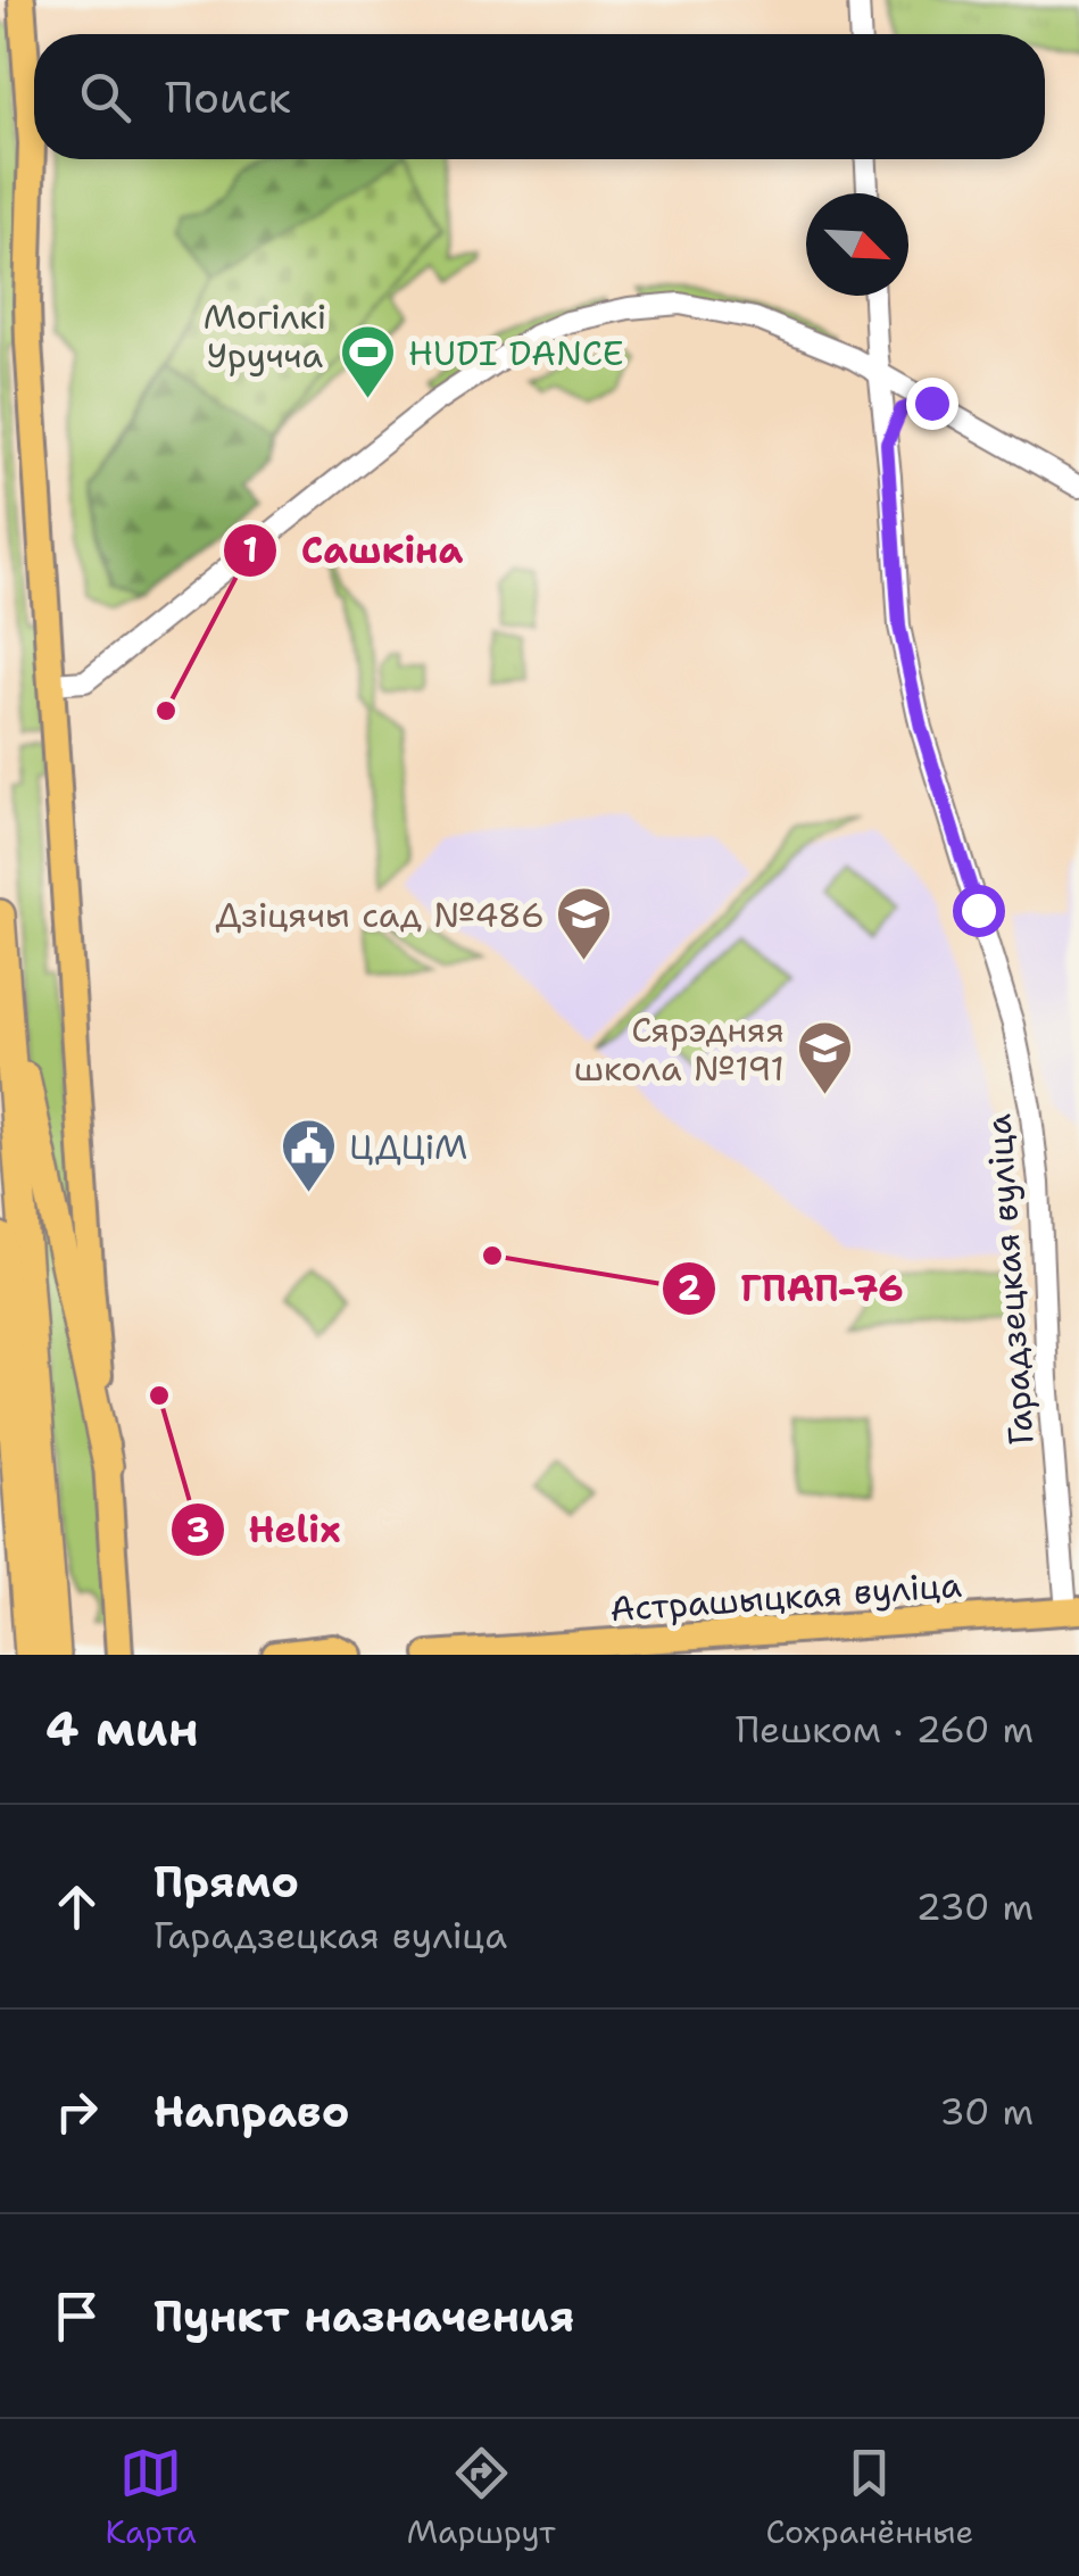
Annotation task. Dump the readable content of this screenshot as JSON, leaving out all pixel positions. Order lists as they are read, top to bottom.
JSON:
{
  "streets": {
    "main road": ["Астрашыцкая вуліца"],
    "street": ["Гарадзецкая вуліца"]
  },
  "crossings": [
    ["Гарадзецкая вуліца", "Астрашыцкая вуліца"]
  ],
  "parks": ["Могілкі Уручча"],
  "places": {
    "sports": ["HUDI DANCE"],
    "other": ["Сашкіна", "ГПАП-76", "Helix"],
    "school or university": ["Дзіцячы сад №486", "Сярэдняя школа №191"],
    "public building": ["ЦДЦіМ"]
  },
  "north": "bottom right",
  "page": {
    "search": "Поиск",
    "heading": ["4 мин", "Пешком · 260 m"],
    "list": [
      ["Прямо", "Гарадзецкая вуліца", "230 m"],
      ["Направо", "30 m"],
      "Пункт назначения"
    ],
    "nav": ["Карта", "Маршрут", "Сохранённые"]
  }
}
